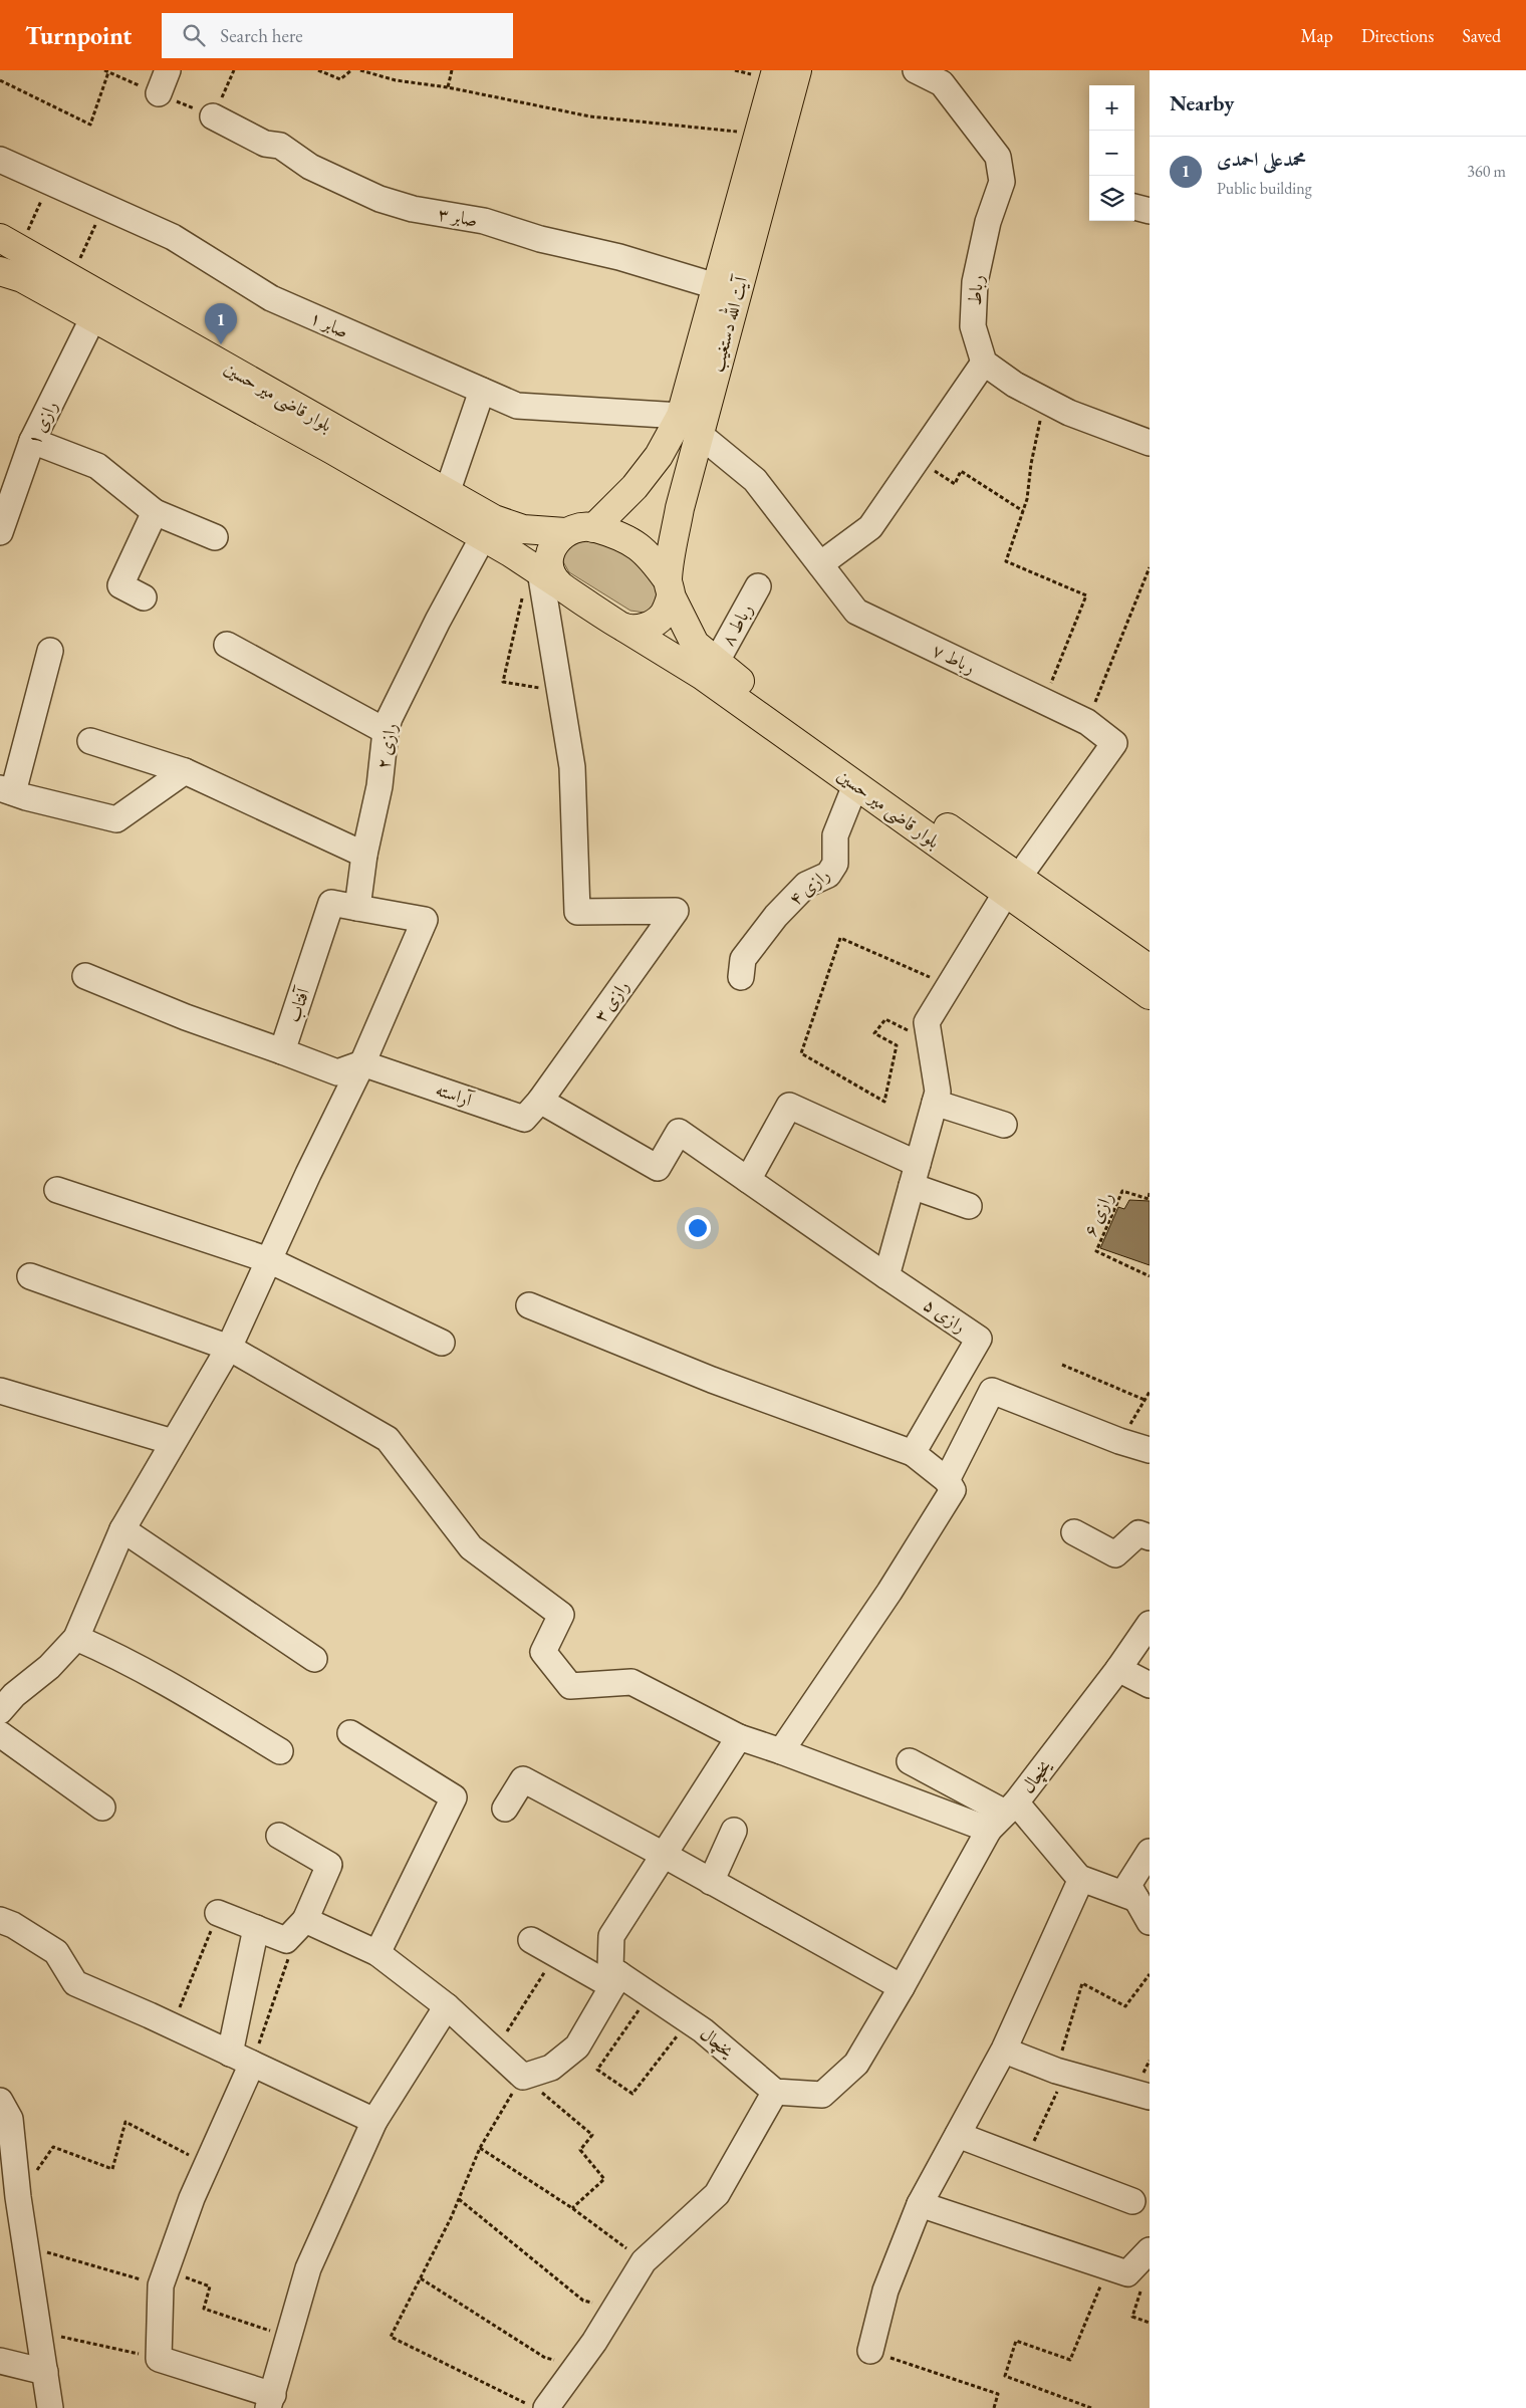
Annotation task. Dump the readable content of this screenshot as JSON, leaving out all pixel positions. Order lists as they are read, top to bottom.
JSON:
{
  "streets": {
    "main road": ["آیت الله دستغیب", "بلوار قاضی میر حسین"],
    "street": [
      "صابر ۳",
      "رباط",
      "صابر ۱",
      "رازی ۱",
      "رباط ۸",
      "رباط ۷",
      "رازی ۲",
      "رازی ۴",
      "رازی ۳",
      "آفتاب",
      "آراسته",
      "رازی ۵",
      "یخچال"
    ],
    "path": ["رازی ۶"]
  },
  "crossings": [
    ["صابر ۳", "آیت الله دستغیب"],
    ["صابر ۱", "آیت الله دستغیب"],
    ["صابر ۱", "رباط ۷"],
    ["آیت الله دستغیب", "بلوار قاضی میر حسین"],
    ["آیت الله دستغیب", "رباط ۷"],
    ["بلوار قاضی میر حسین", "رازی ۱"],
    ["بلوار قاضی میر حسین", "رباط ۸"],
    ["بلوار قاضی میر حسین", "رباط ۷"],
    ["بلوار قاضی میر حسین", "رازی ۲"],
    ["بلوار قاضی میر حسین", "رازی ۴"],
    ["بلوار قاضی میر حسین", "رازی ۳"],
    ["رازی ۲", "آفتاب"],
    ["رازی ۳", "آراسته"]
  ],
  "page": {
    "header": "Turnpoint",
    "search": "Search here",
    "nav": ["Map", "Directions", "Saved"],
    "heading": "Nearby",
    "map_buttons": ["+", "−"],
    "list": [
      {
        "mark": "1",
        "name": "محمدعلی احمدی",
        "note": "Public building",
        "value": "360 m"
      }
    ],
    "pins": "1"
  }
}
